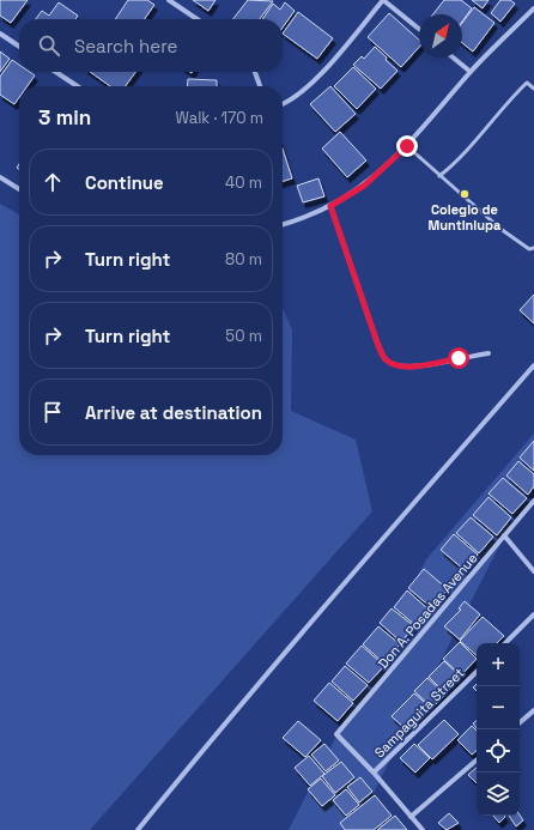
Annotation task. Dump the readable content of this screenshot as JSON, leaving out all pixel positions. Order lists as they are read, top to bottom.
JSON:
{
  "streets": {
    "street": ["Don A. Posadas Avenue", "Sampaguita Street"]
  },
  "crossings": [
    ["Don A. Posadas Avenue", "Sampaguita Street"]
  ],
  "places": ["Colegio de Muntinlupa"],
  "north": "top right",
  "page": {
    "search": "Search here",
    "heading": ["3 min", "Walk · 170 m"],
    "list": [
      ["Continue", "40 m"],
      ["Turn right", "80 m"],
      ["Turn right", "50 m"],
      "Arrive at destination"
    ],
    "map_buttons": ["+", "−"]
  }
}
